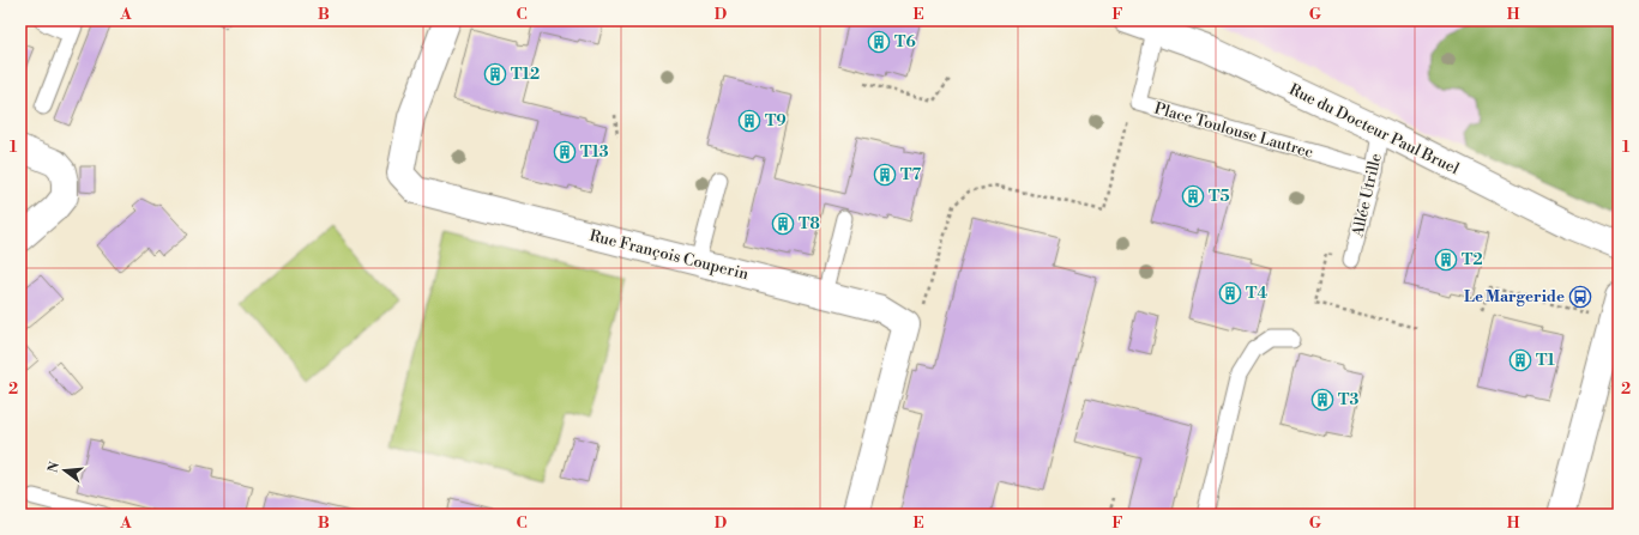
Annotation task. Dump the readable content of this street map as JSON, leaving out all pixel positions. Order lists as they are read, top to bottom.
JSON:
{
  "streets": {
    "street": ["Rue du Docteur Paul Bruel", "Rue François Couperin"],
    "lane": ["Place Toulouse Lautrec", "Allée Utrille"]
  },
  "crossings": [
    ["Rue du Docteur Paul Bruel", "Place Toulouse Lautrec"],
    ["Rue du Docteur Paul Bruel", "Allée Utrille"],
    ["Place Toulouse Lautrec", "Allée Utrille"]
  ],
  "places": {
    "building": [
      "T6",
      "T12",
      "T9",
      "T13",
      "T7",
      "T5",
      "T8",
      "T2",
      "T4",
      "T1",
      "T3"
    ],
    "bus stop": ["Le Margeride"]
  },
  "north": "left",
  "grid": {
    "columns": [
      "A",
      "B",
      "C",
      "D",
      "E",
      "F",
      "G",
      "H"
    ],
    "rows": ["1", "2"]
  }
}
